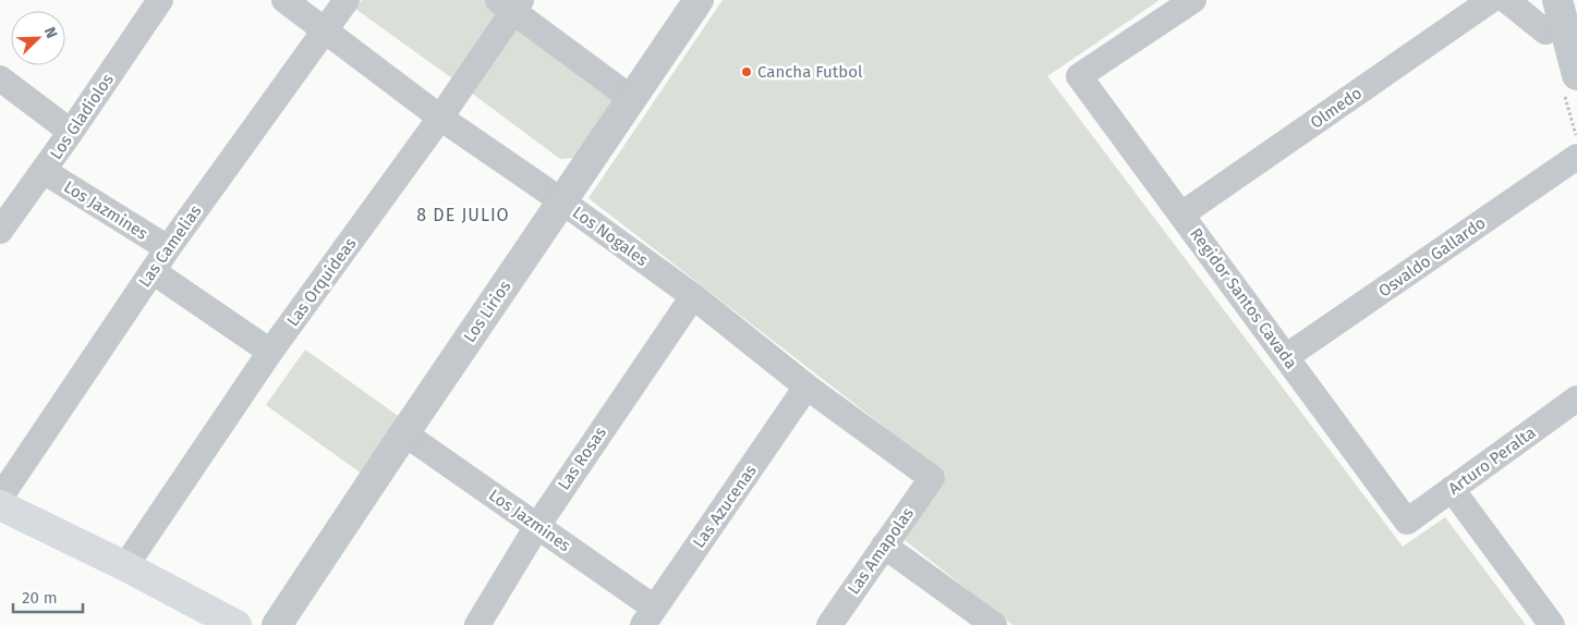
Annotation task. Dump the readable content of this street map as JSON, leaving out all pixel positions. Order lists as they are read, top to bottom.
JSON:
{
  "streets": {
    "street": [
      "Olmedo",
      "Los Gladiolos",
      "Los Jazmines",
      "Los Nogales",
      "Las Camelias",
      "Osvaldo Gallardo",
      "Las Orquideas",
      "Regidor Santos Cavada",
      "Los Lirios",
      "Las Rosas",
      "Arturo Peralta",
      "Las Azucenas",
      "Las Amapolas"
    ]
  },
  "crossings": [
    ["Olmedo", "Regidor Santos Cavada"],
    ["Los Gladiolos", "Los Jazmines"],
    ["Los Jazmines", "Las Camelias"],
    ["Los Jazmines", "Los Lirios"],
    ["Los Jazmines", "Las Rosas"],
    ["Los Jazmines", "Las Azucenas"],
    ["Los Nogales", "Las Camelias"],
    ["Los Nogales", "Las Orquideas"],
    ["Los Nogales", "Los Lirios"],
    ["Los Nogales", "Las Rosas"],
    ["Los Nogales", "Las Azucenas"],
    ["Los Nogales", "Las Amapolas"],
    ["Osvaldo Gallardo", "Regidor Santos Cavada"],
    ["Regidor Santos Cavada", "Arturo Peralta"]
  ],
  "districts": ["8 DE JULIO"],
  "places": ["Cancha Futbol"],
  "scale_bar": "20 m",
  "north": "top right"
}
